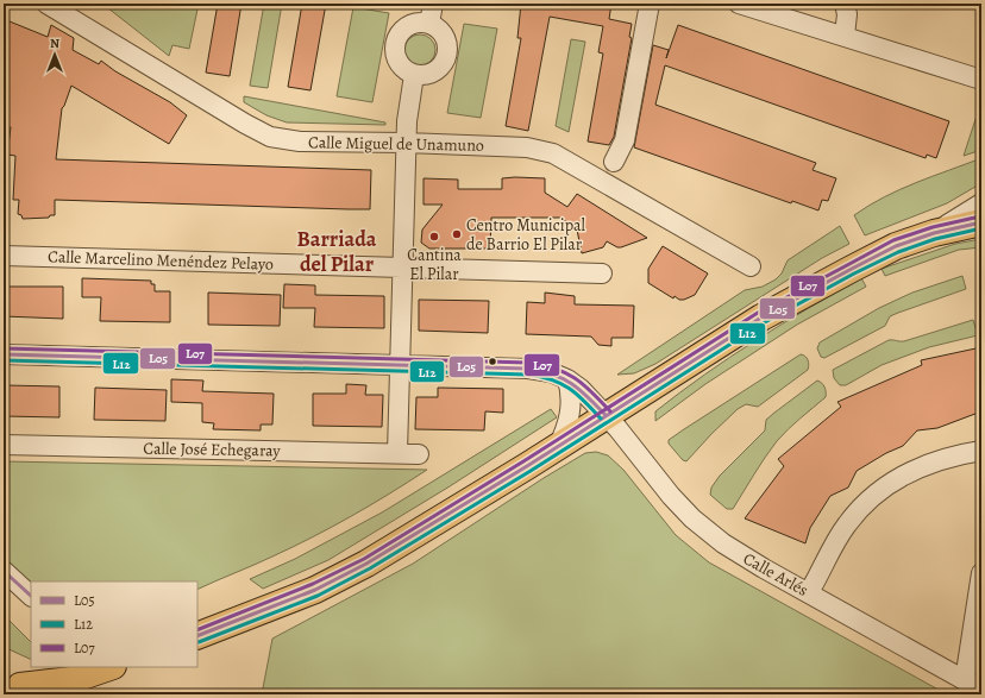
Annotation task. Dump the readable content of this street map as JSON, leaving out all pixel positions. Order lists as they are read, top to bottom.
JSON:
{
  "streets": {
    "street": [
      "Calle Miguel de Unamuno",
      "Calle Marcelino Menéndez Pelayo",
      "Calle José Echegaray",
      "Calle Arlés"
    ]
  },
  "districts": ["Barriada del Pilar"],
  "places": ["Centro Municipal de Barrio El Pilar", "Cantina El Pilar"],
  "lines": ["transit line L07", "transit line L05", "transit line L12"],
  "legend": ["L05", "L12", "L07"],
  "north": "top"
}
